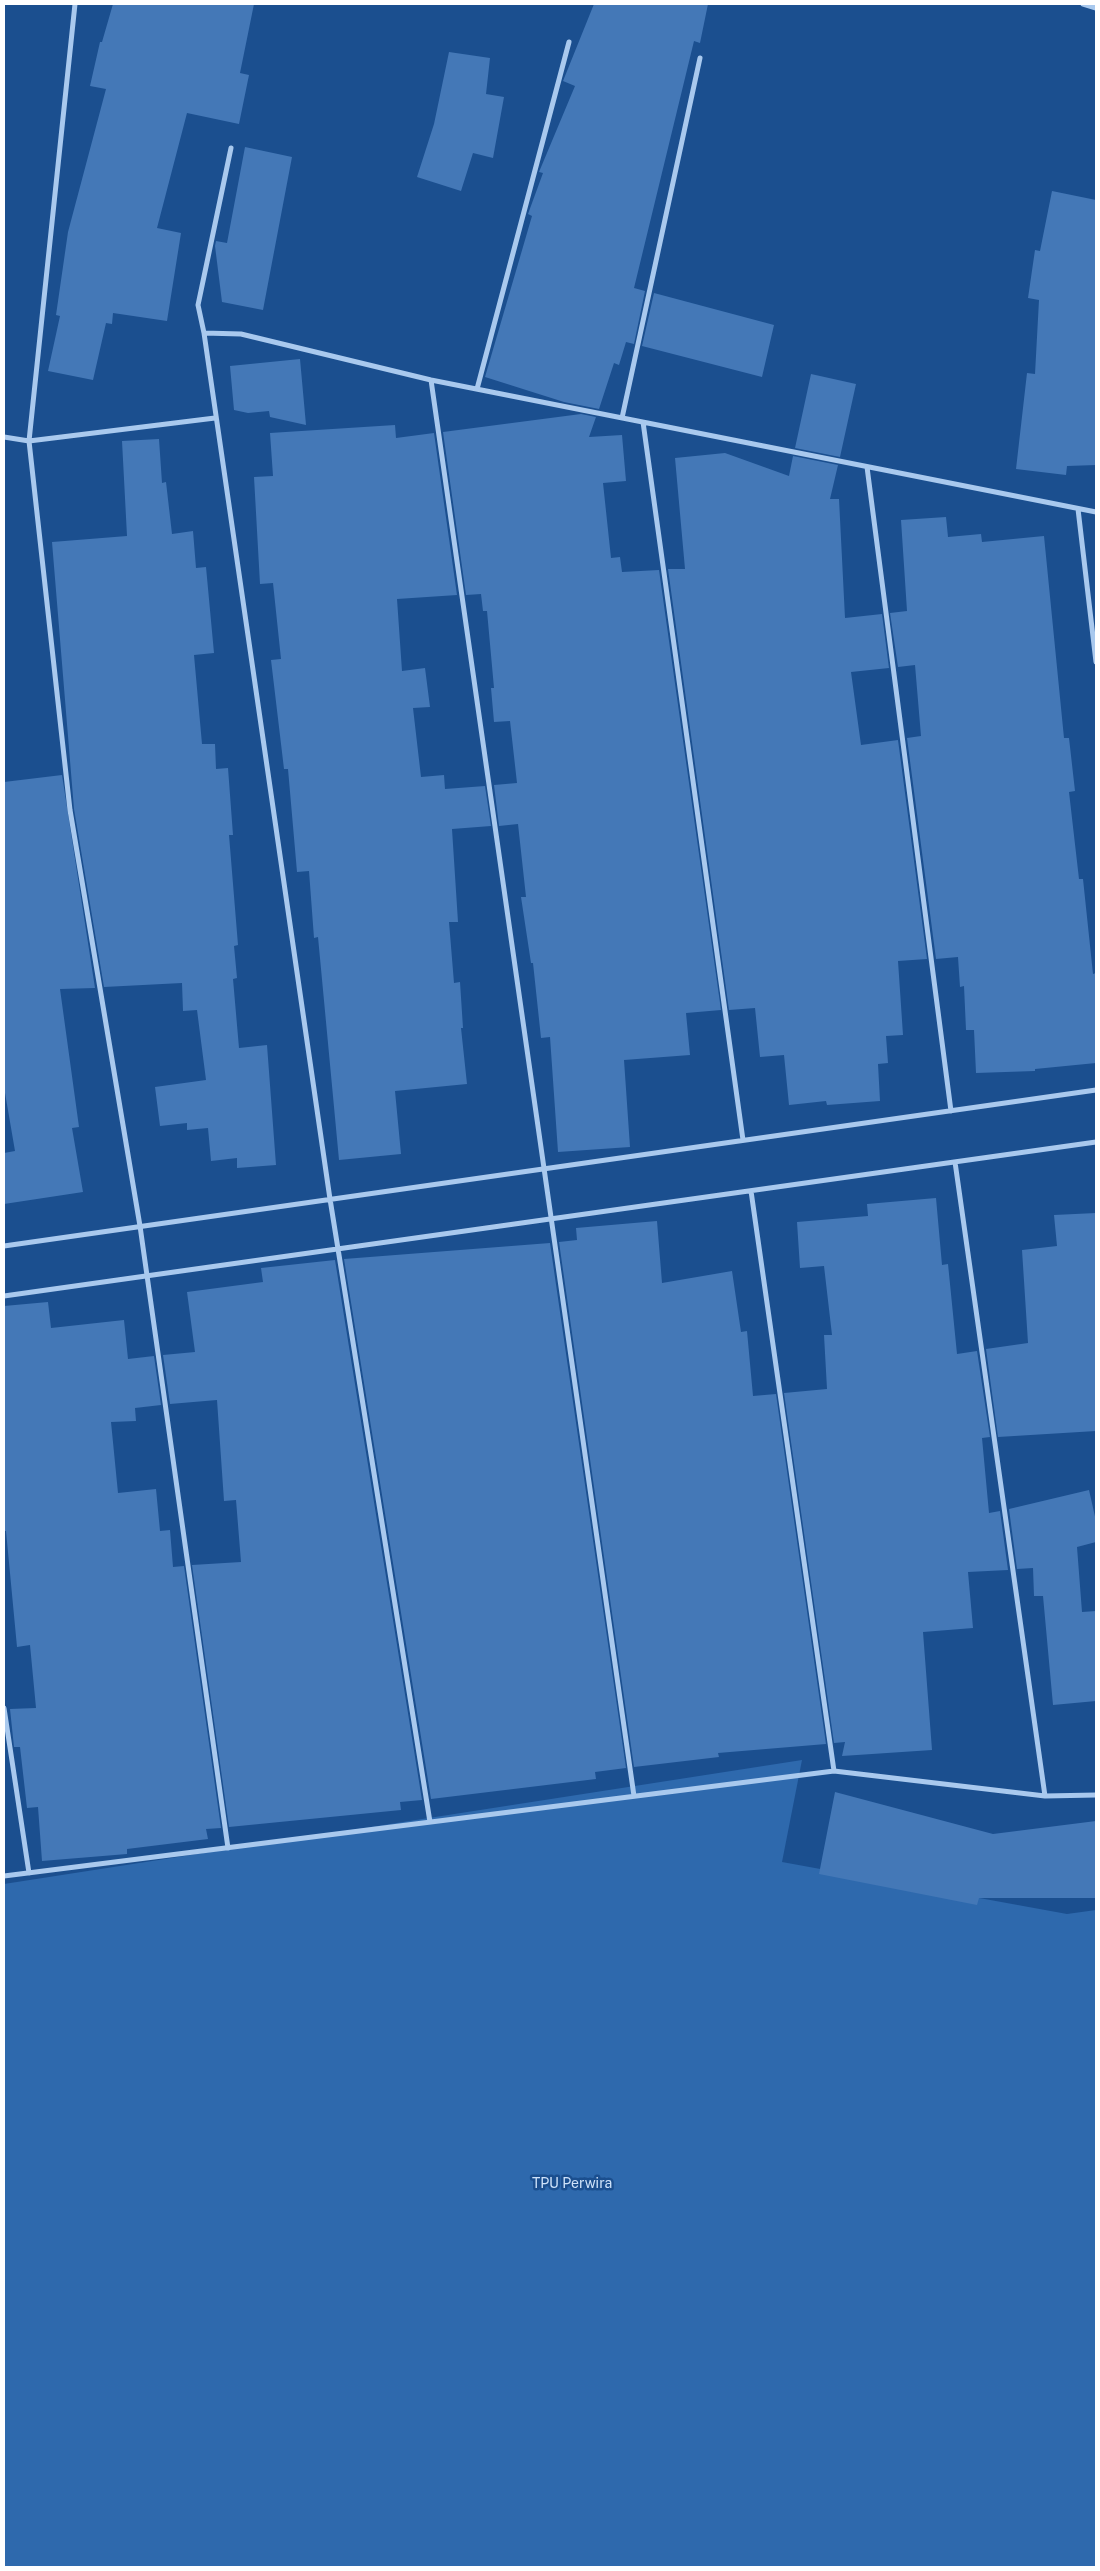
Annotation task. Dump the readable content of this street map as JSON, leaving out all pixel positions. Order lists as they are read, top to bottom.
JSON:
{
  "parks": ["TPU Perwira"]
}
